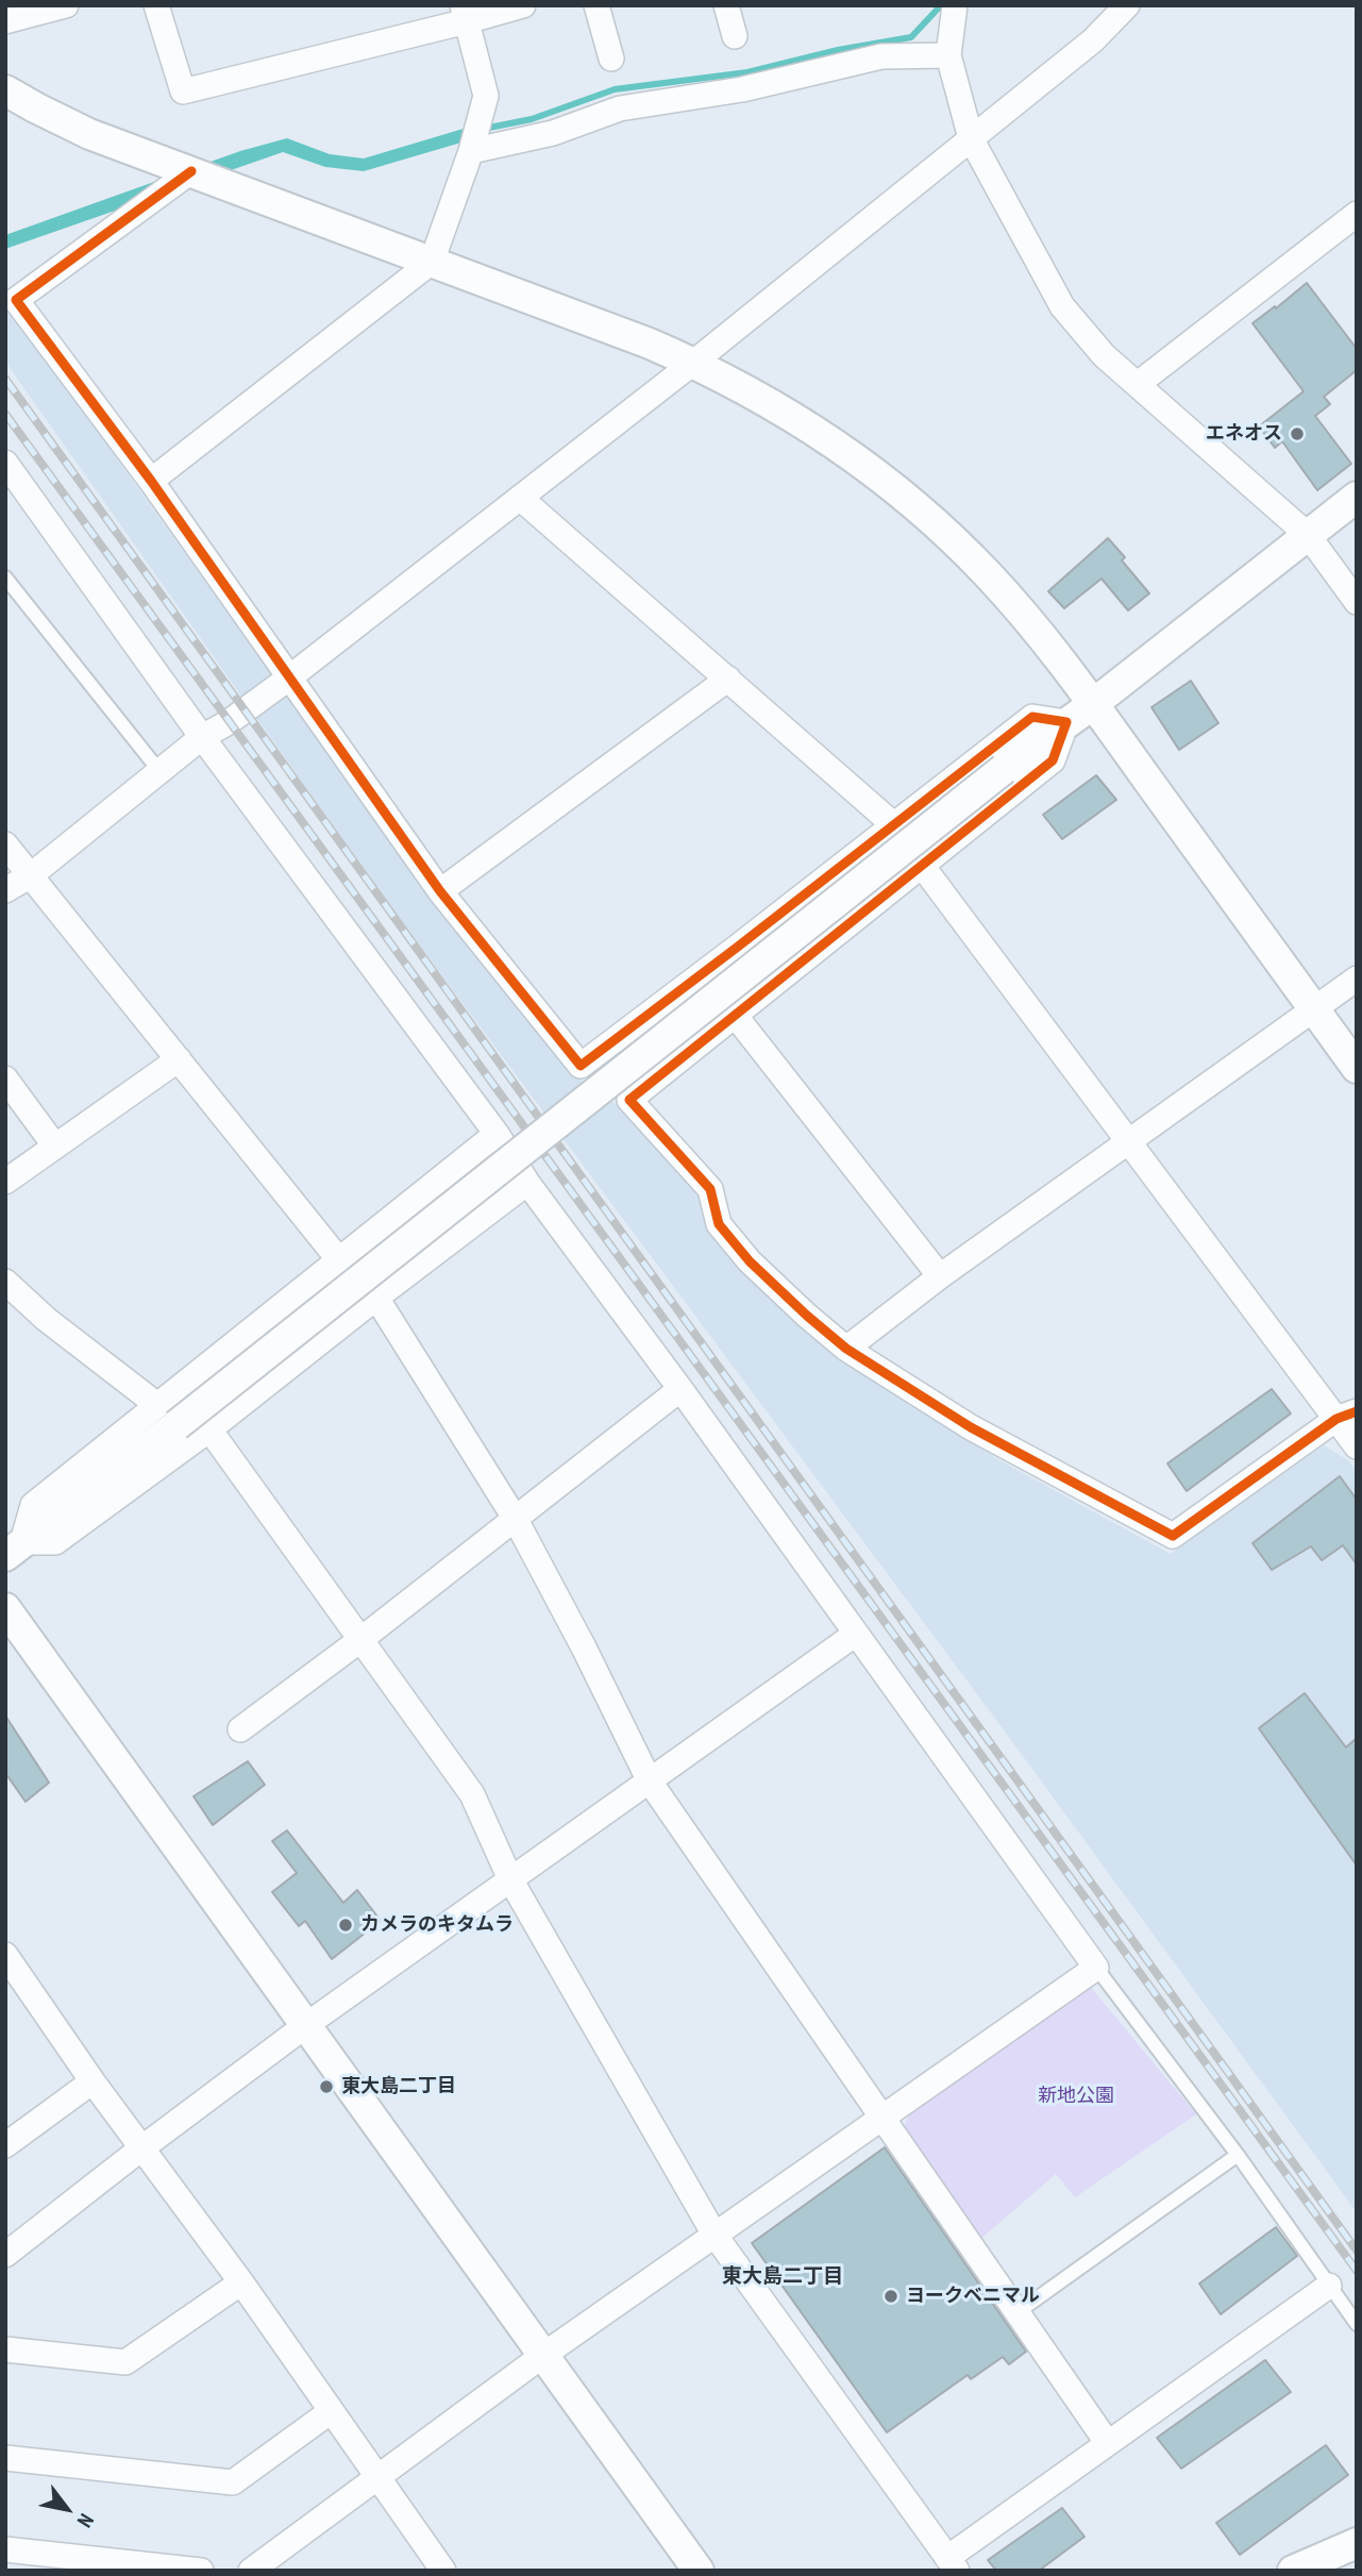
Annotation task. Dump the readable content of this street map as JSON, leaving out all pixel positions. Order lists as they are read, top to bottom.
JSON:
{
  "districts": ["東大島二丁目"],
  "parks": ["新地公園"],
  "places": [
    "エネオス",
    "カメラのキタムラ",
    "東大島二丁目",
    "ヨークベニマル"
  ],
  "north": "bottom right"
}
